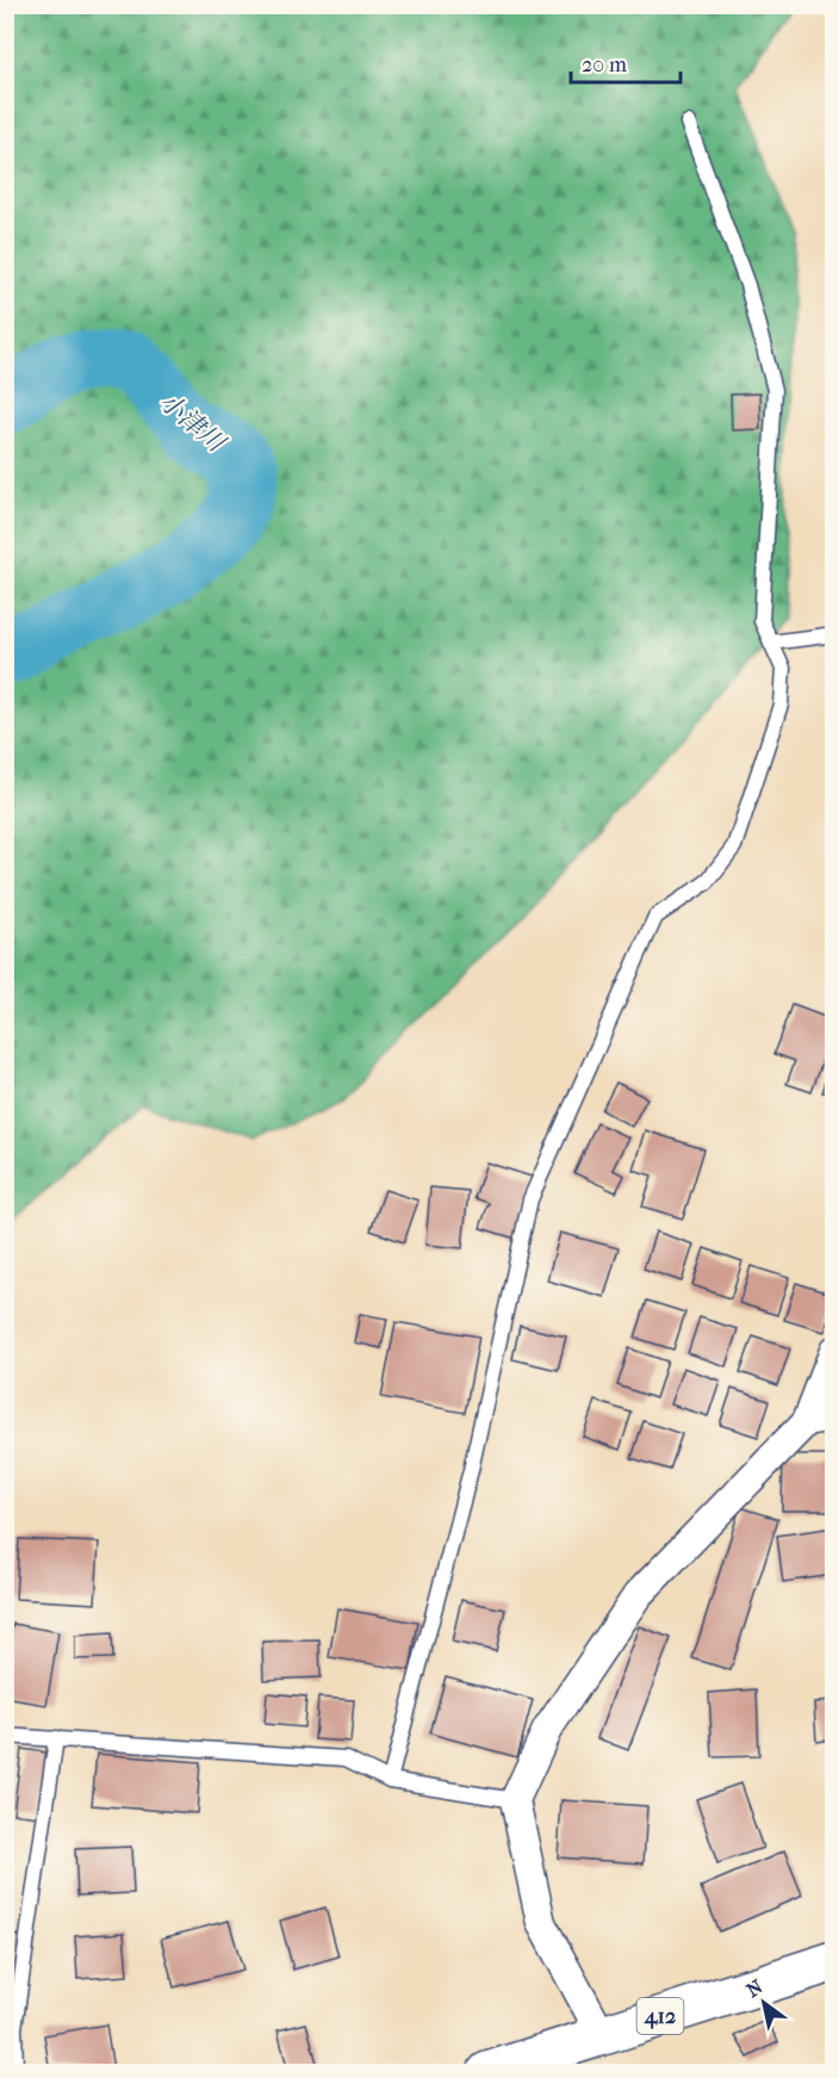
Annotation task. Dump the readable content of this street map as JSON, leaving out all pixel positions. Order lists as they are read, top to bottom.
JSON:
{
  "streets": {
    "highway": ["412"]
  },
  "water": ["小津川"],
  "scale_bar": "20 m",
  "north": "top left"
}
